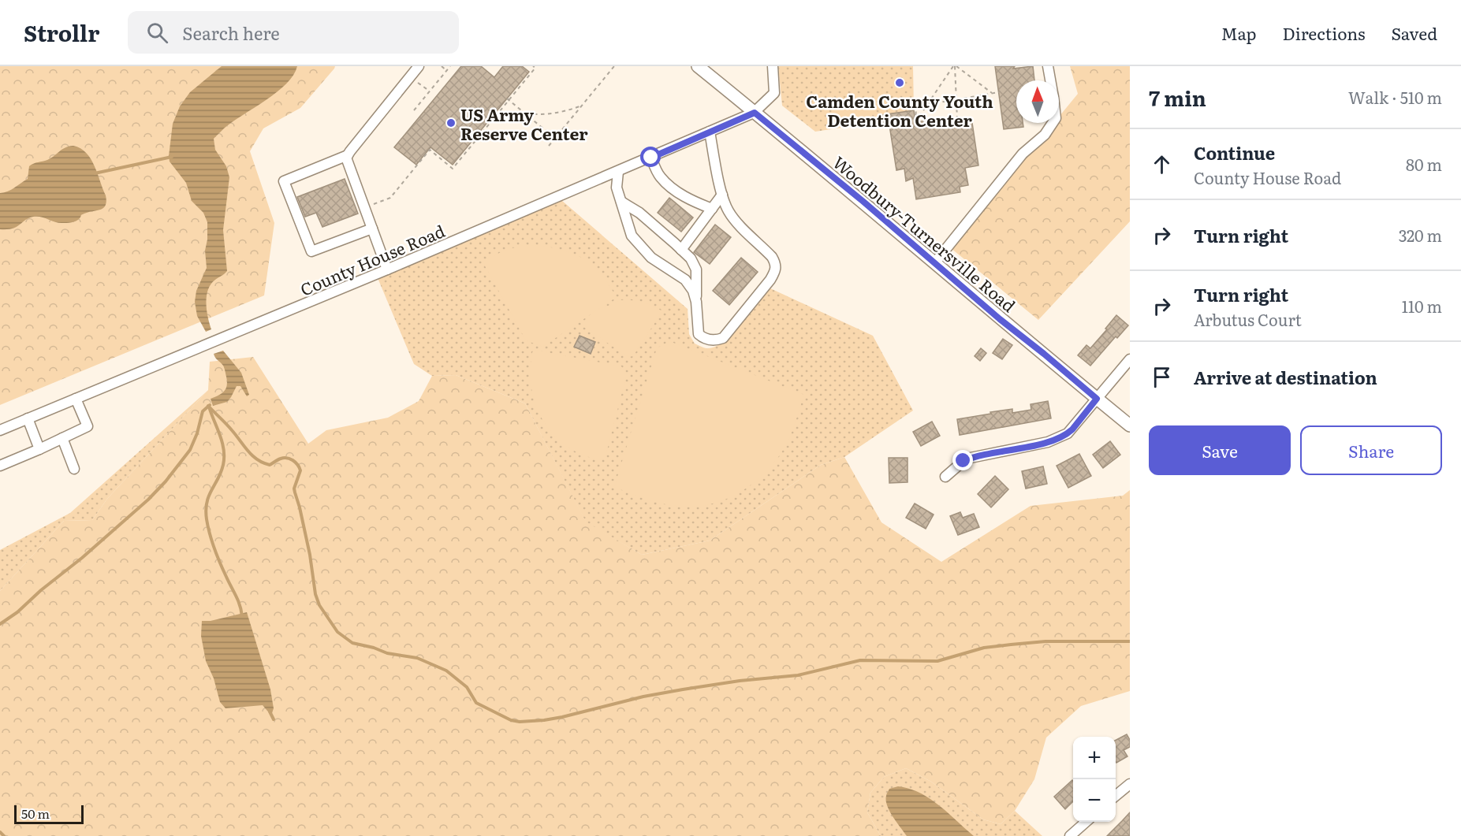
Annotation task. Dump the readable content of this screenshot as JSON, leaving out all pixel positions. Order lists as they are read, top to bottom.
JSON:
{
  "streets": {
    "main road": ["Woodbury-Turnersville Road"],
    "street": ["County House Road"]
  },
  "crossings": [
    ["Woodbury-Turnersville Road", "County House Road"]
  ],
  "places": ["Camden County Youth Detention Center", "US Army Reserve Center"],
  "scale_bar": "50 m",
  "north": "top",
  "page": {
    "header": "Strollr",
    "search": "Search here",
    "nav": ["Map", "Directions", "Saved"],
    "heading": ["7 min", "Walk · 510 m"],
    "list": [
      ["Continue", "County House Road", "80 m"],
      ["Turn right", "320 m"],
      ["Turn right", "Arbutus Court", "110 m"],
      "Arrive at destination"
    ],
    "buttons": ["Save", "Share"],
    "map_buttons": ["+", "−"],
    "scale": "50 m"
  }
}
